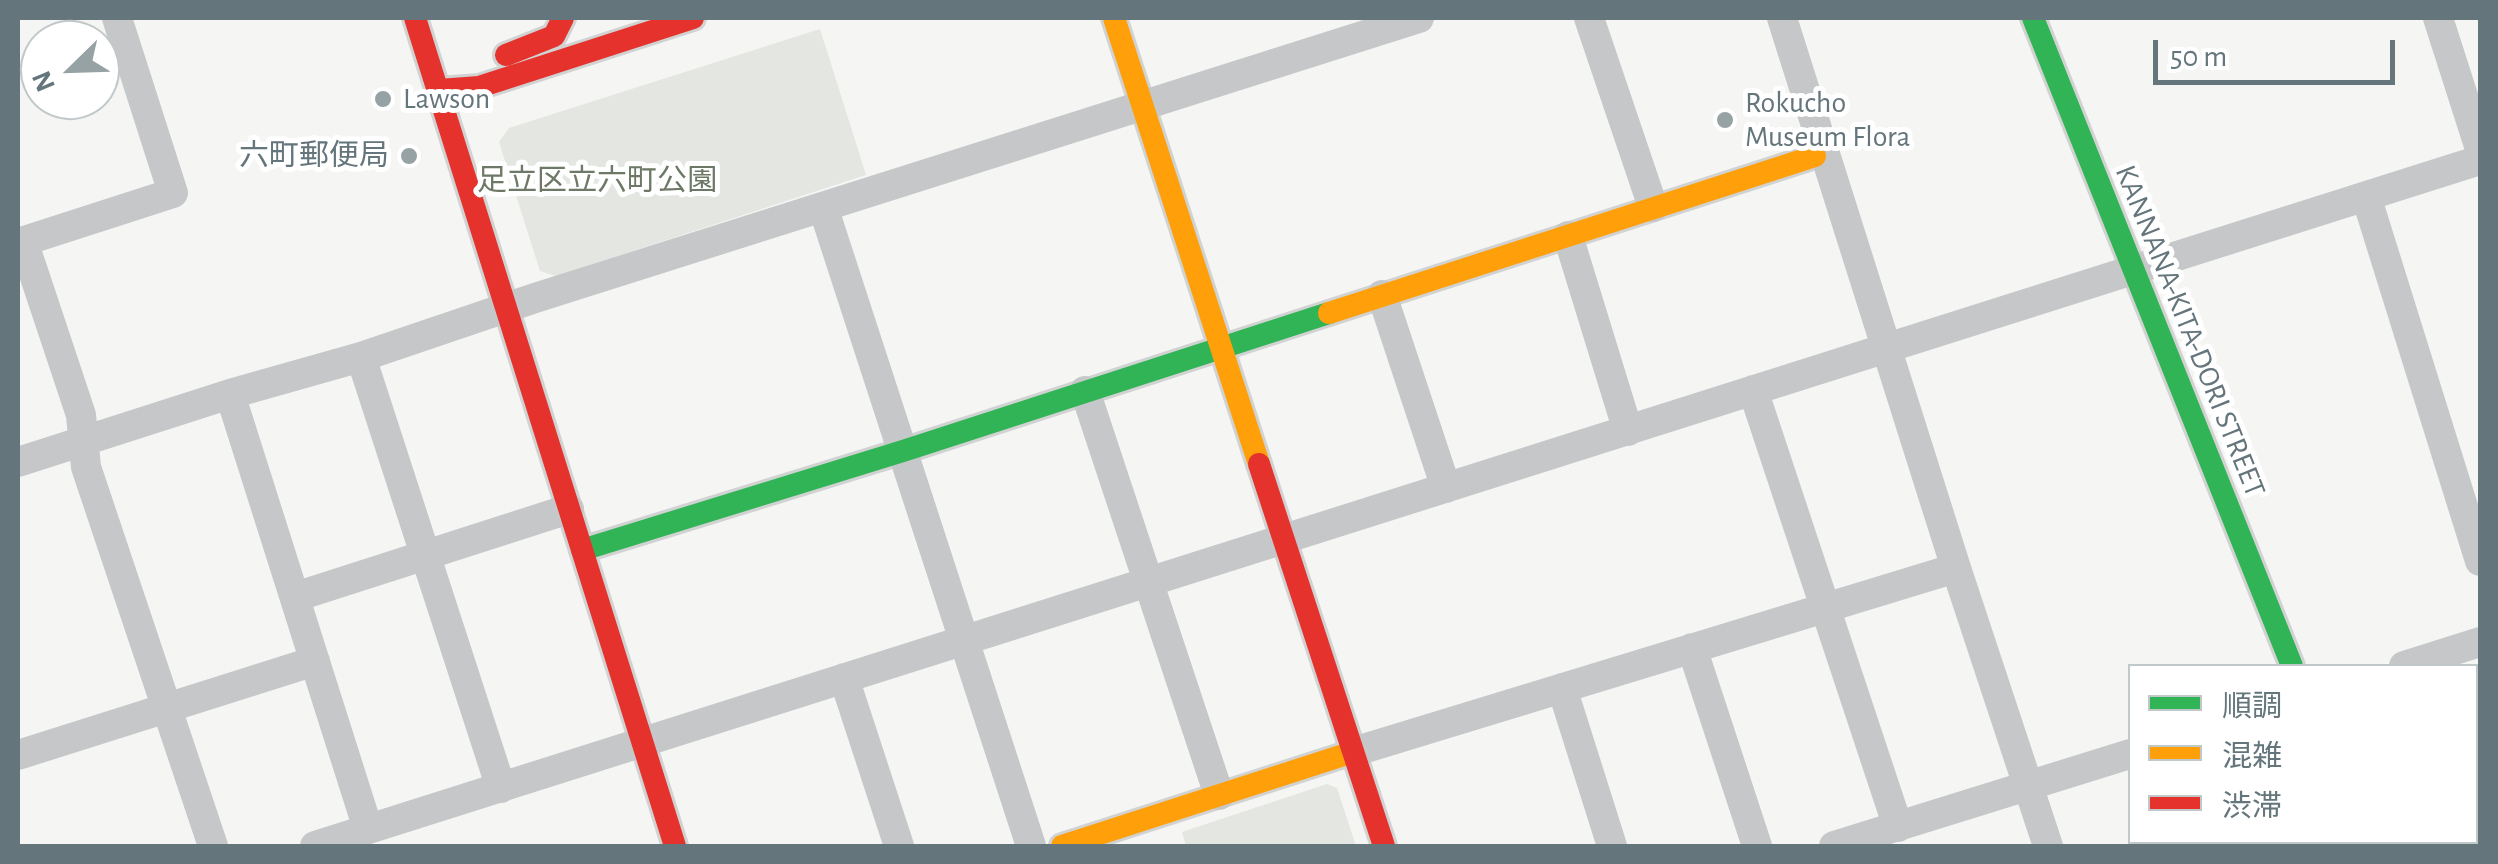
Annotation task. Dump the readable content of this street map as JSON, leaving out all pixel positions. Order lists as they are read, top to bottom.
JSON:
{
  "streets": {
    "street": ["KANNANA-KITA-DORI STREET"]
  },
  "parks": ["足立区立六町公園"],
  "places": ["Lawson", "Rokucho Museum Flora", "六町郵便局"],
  "legend": ["順調", "混雑", "渋滞"],
  "scale_bar": "50 m",
  "north": "bottom left"
}
